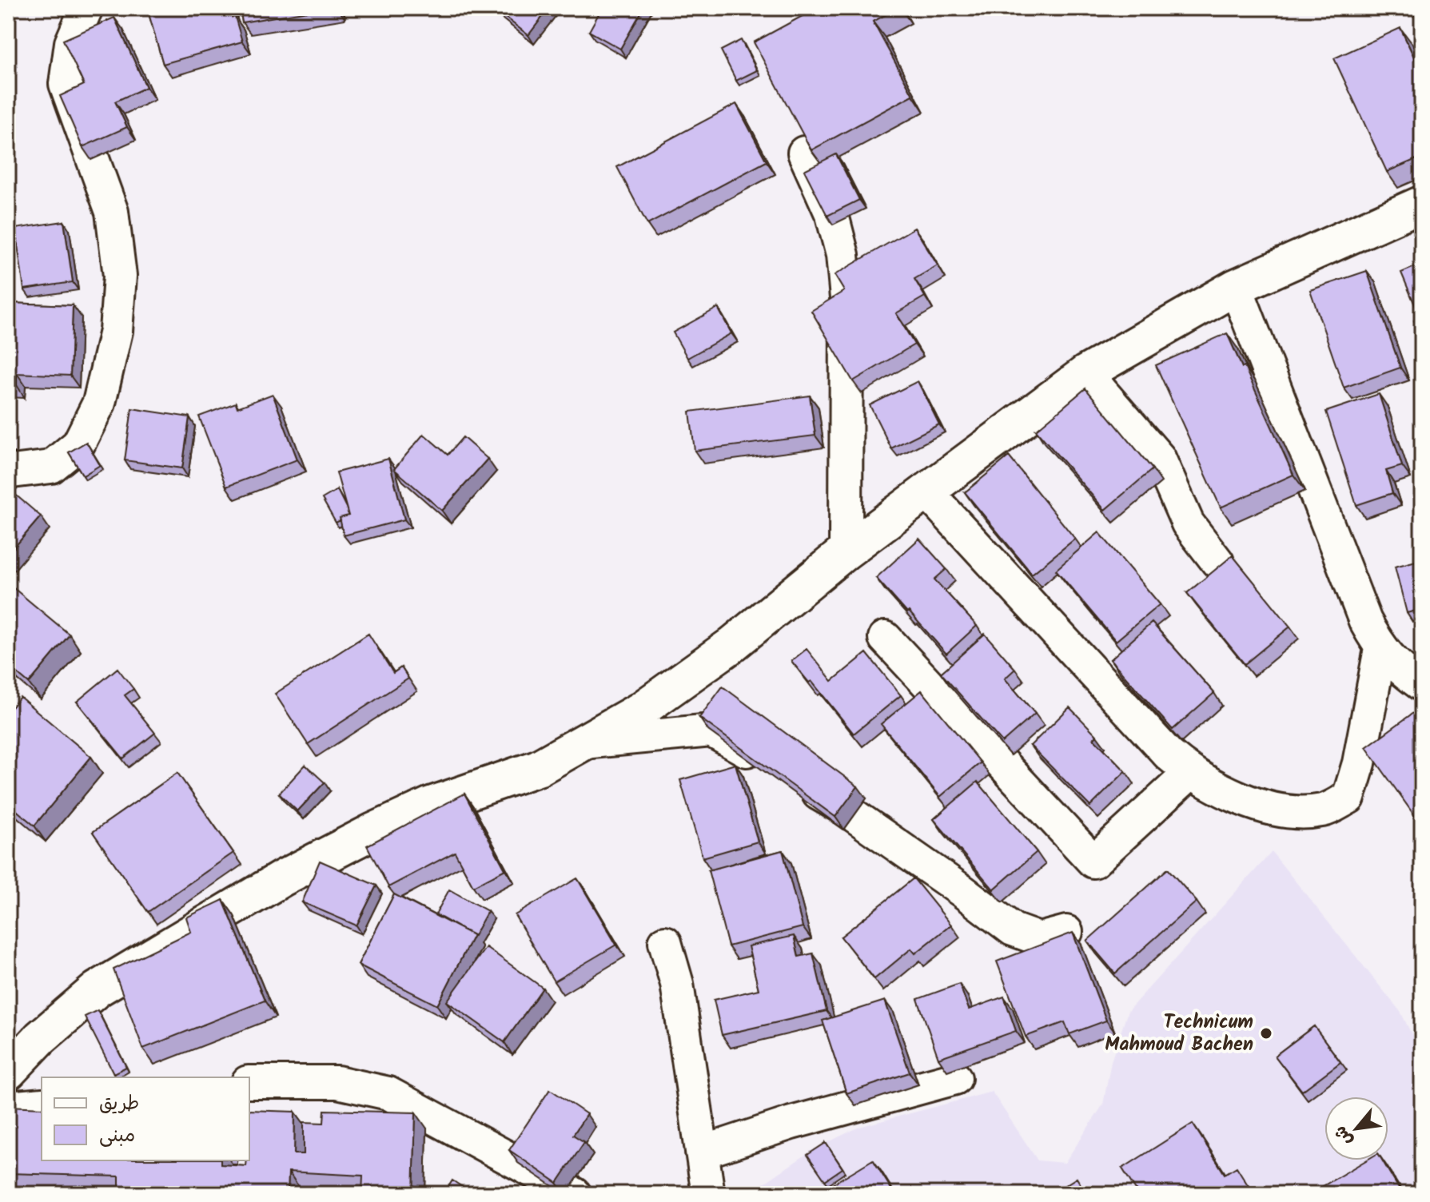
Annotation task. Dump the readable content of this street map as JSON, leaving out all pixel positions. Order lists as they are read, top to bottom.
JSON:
{
  "places": ["Technicum Mahmoud Bachen"],
  "legend": ["طريق", "مبنى"],
  "north": "bottom left"
}
